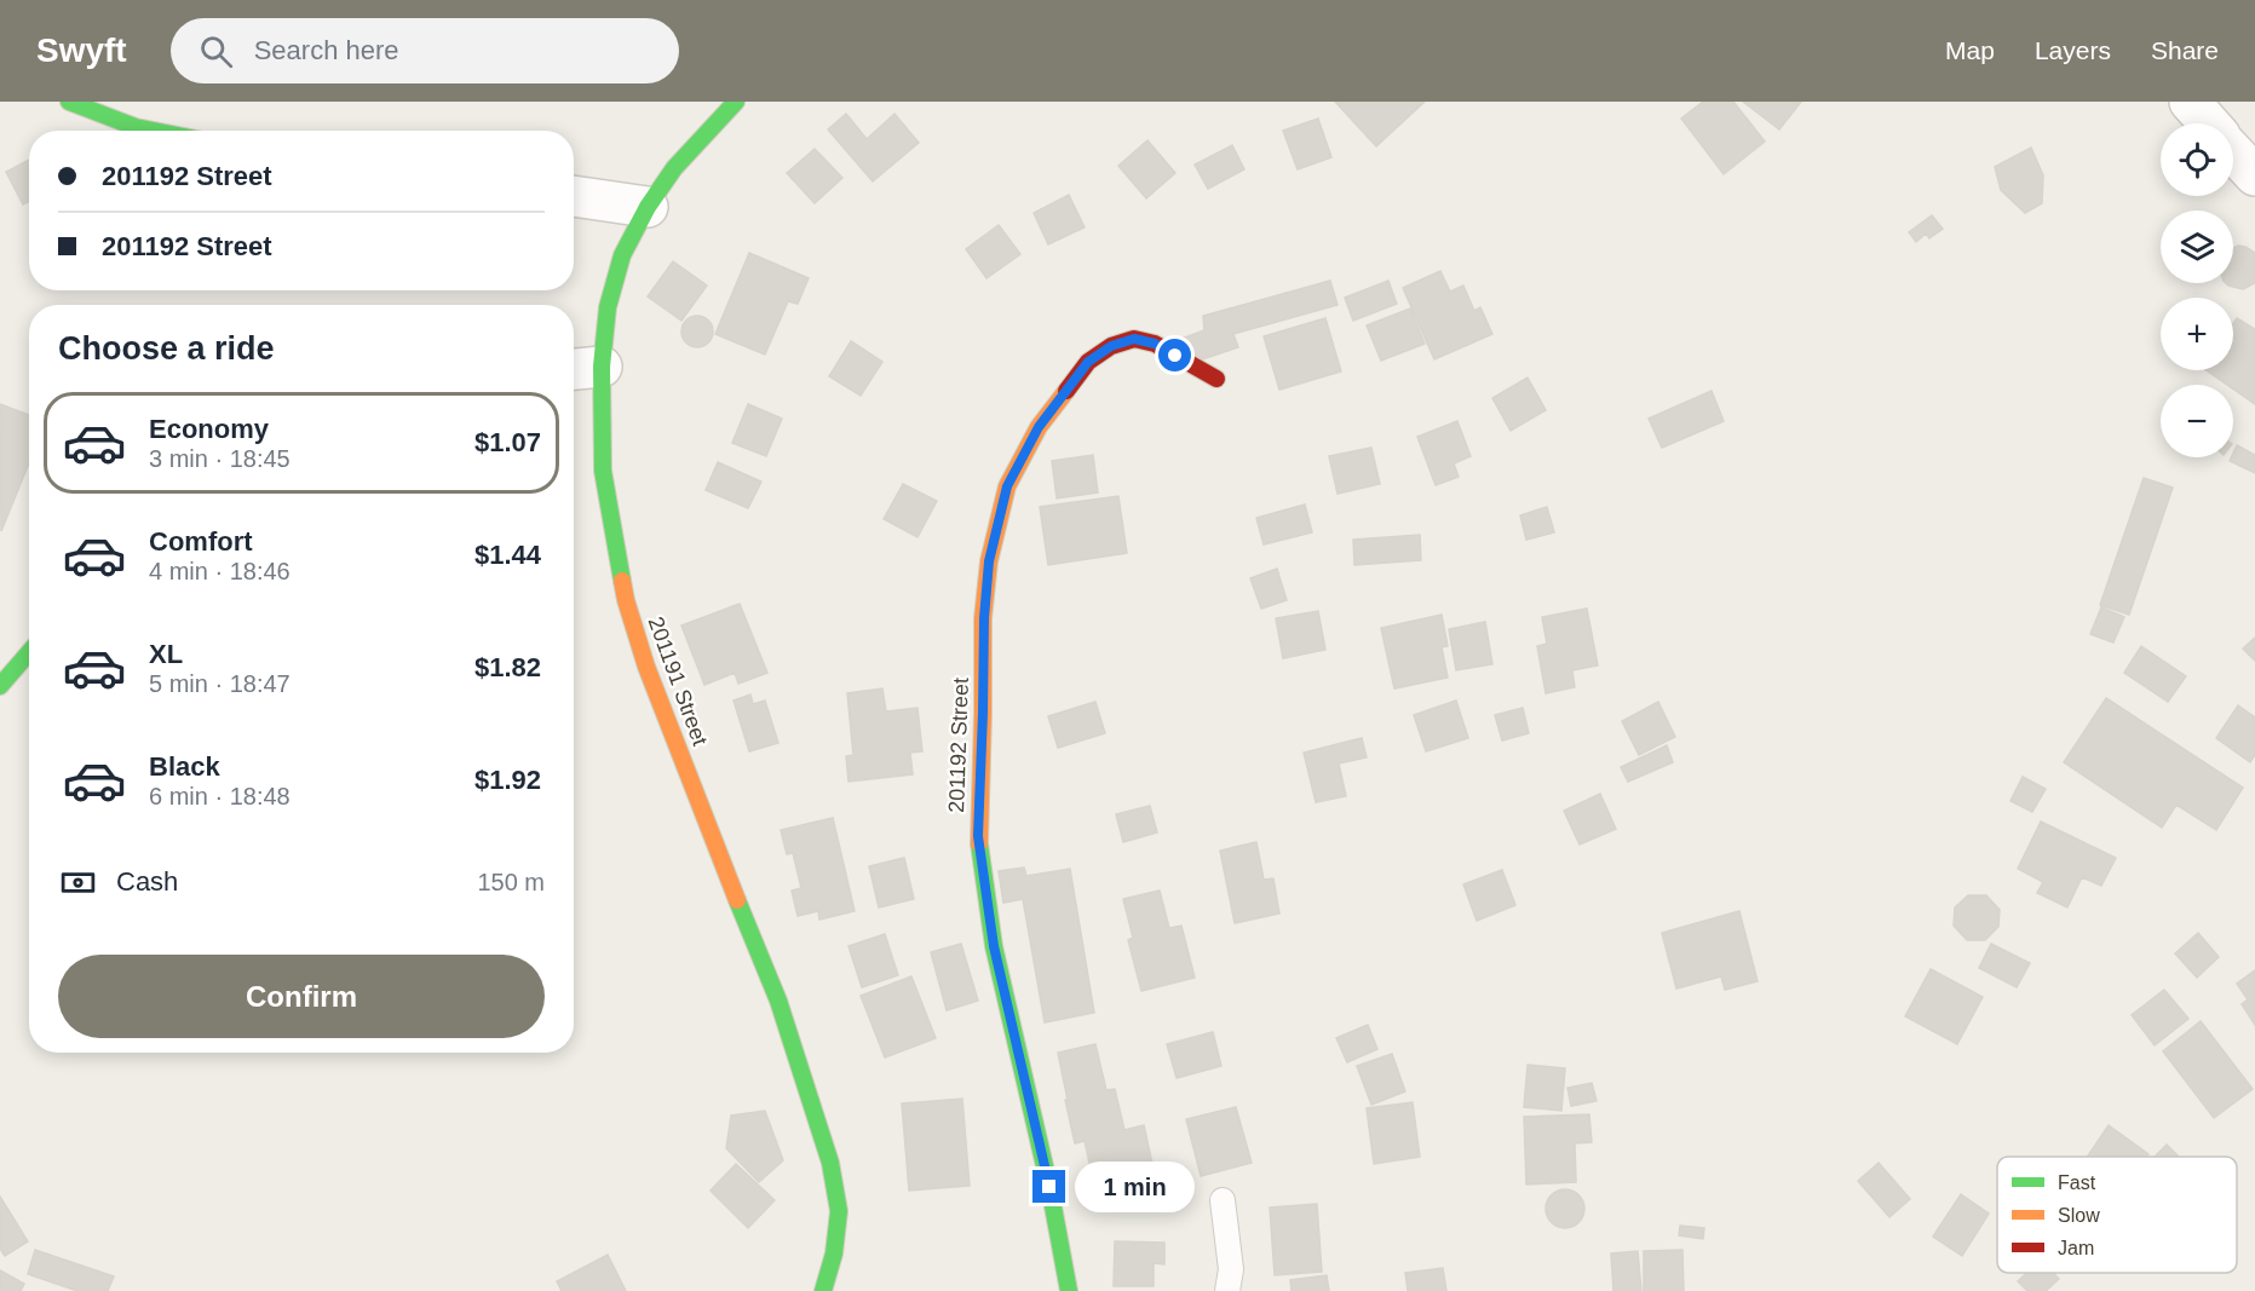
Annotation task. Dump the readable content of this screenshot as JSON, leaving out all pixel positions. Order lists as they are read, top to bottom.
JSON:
{
  "streets": {
    "street": ["201191 Street", "201192 Street"]
  },
  "legend": ["Fast", "Slow", "Jam"],
  "page": {
    "header": "Swyft",
    "search": "Search here",
    "nav": ["Map", "Layers", "Share"],
    "map_buttons": ["+", "−"],
    "banner": ["201192 Street", "201192 Street"],
    "heading": "Choose a ride",
    "list": [
      {
        "name": "Economy",
        "note": "3 min · 18:45",
        "value": "$1.07"
      },
      {
        "name": "Comfort",
        "note": "4 min · 18:46",
        "value": "$1.44"
      },
      {
        "name": "XL",
        "note": "5 min · 18:47",
        "value": "$1.82"
      },
      {
        "name": "Black",
        "note": "6 min · 18:48",
        "value": "$1.92"
      }
    ],
    "pay": ["Cash", "150 m"],
    "buttons": "Confirm",
    "bubble": "1 min"
  }
}
